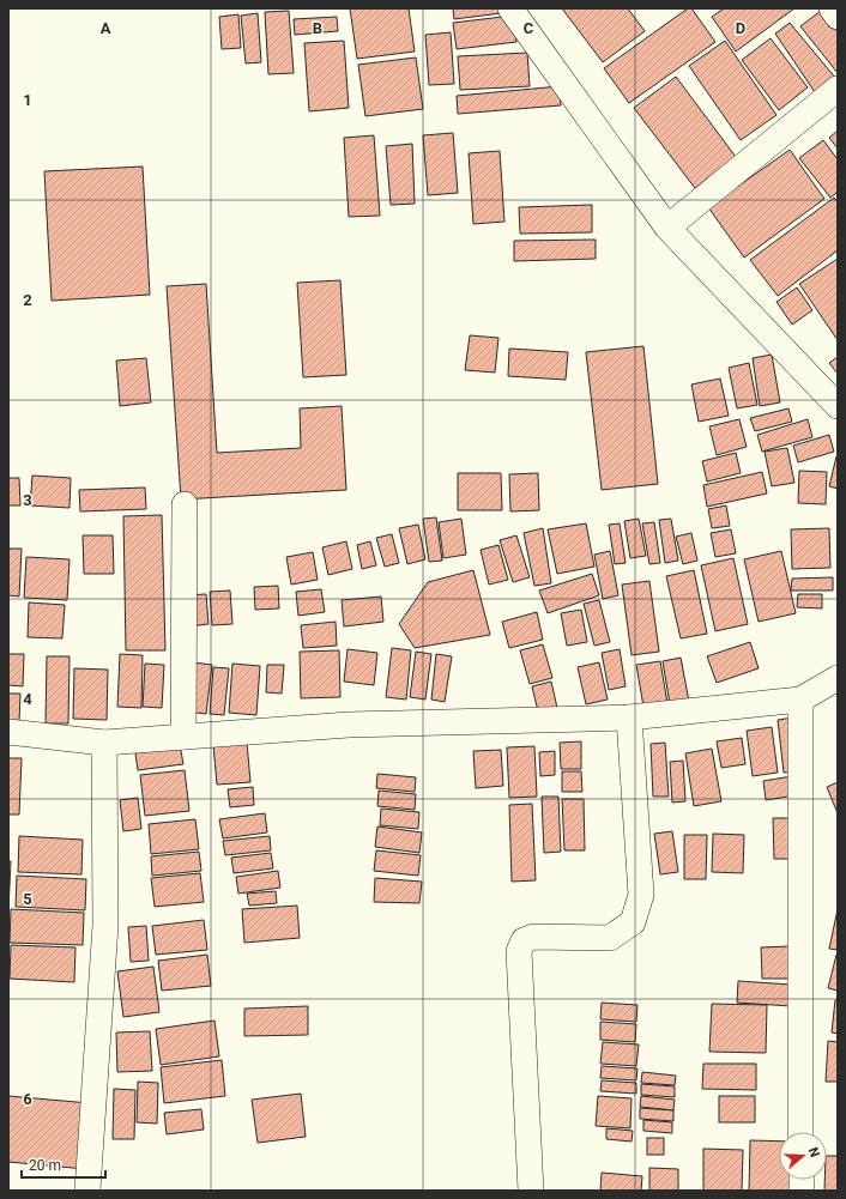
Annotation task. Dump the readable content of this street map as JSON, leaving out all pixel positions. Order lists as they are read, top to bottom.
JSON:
{
  "scale_bar": "20 m",
  "north": "right",
  "grid": {
    "columns": [
      "A",
      "B",
      "C",
      "D"
    ],
    "rows": [
      "1",
      "2",
      "3",
      "4",
      "5",
      "6"
    ]
  }
}
